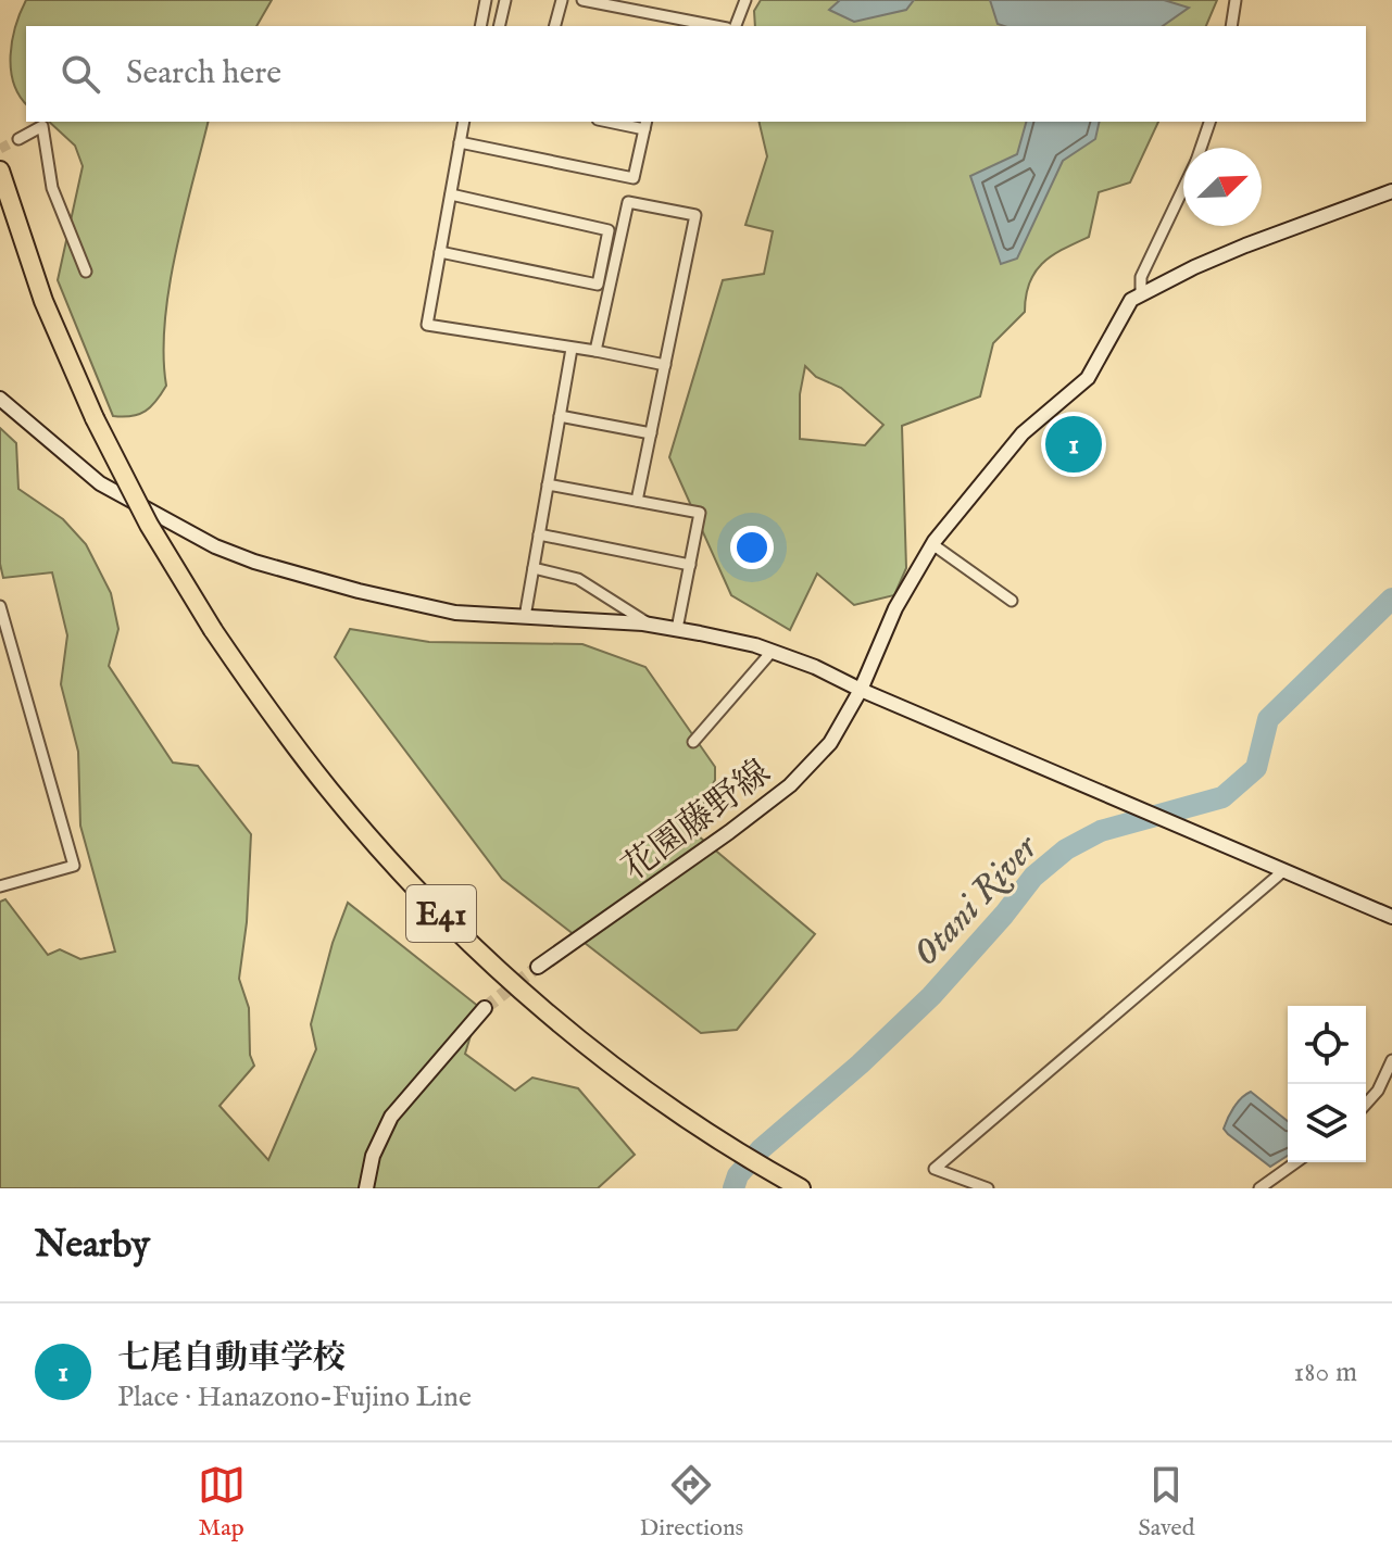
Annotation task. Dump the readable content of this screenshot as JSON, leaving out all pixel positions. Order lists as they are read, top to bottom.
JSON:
{
  "streets": {
    "highway": ["E41"],
    "street": ["花園藤野線"]
  },
  "water": ["Otani River"],
  "north": "top right",
  "page": {
    "search": "Search here",
    "pins": "1",
    "heading": "Nearby",
    "list": [
      {
        "mark": "1",
        "name": "七尾自動車学校",
        "note": "Place · Hanazono-Fujino Line",
        "value": "180 m"
      }
    ],
    "nav": ["Map", "Directions", "Saved"]
  }
}
